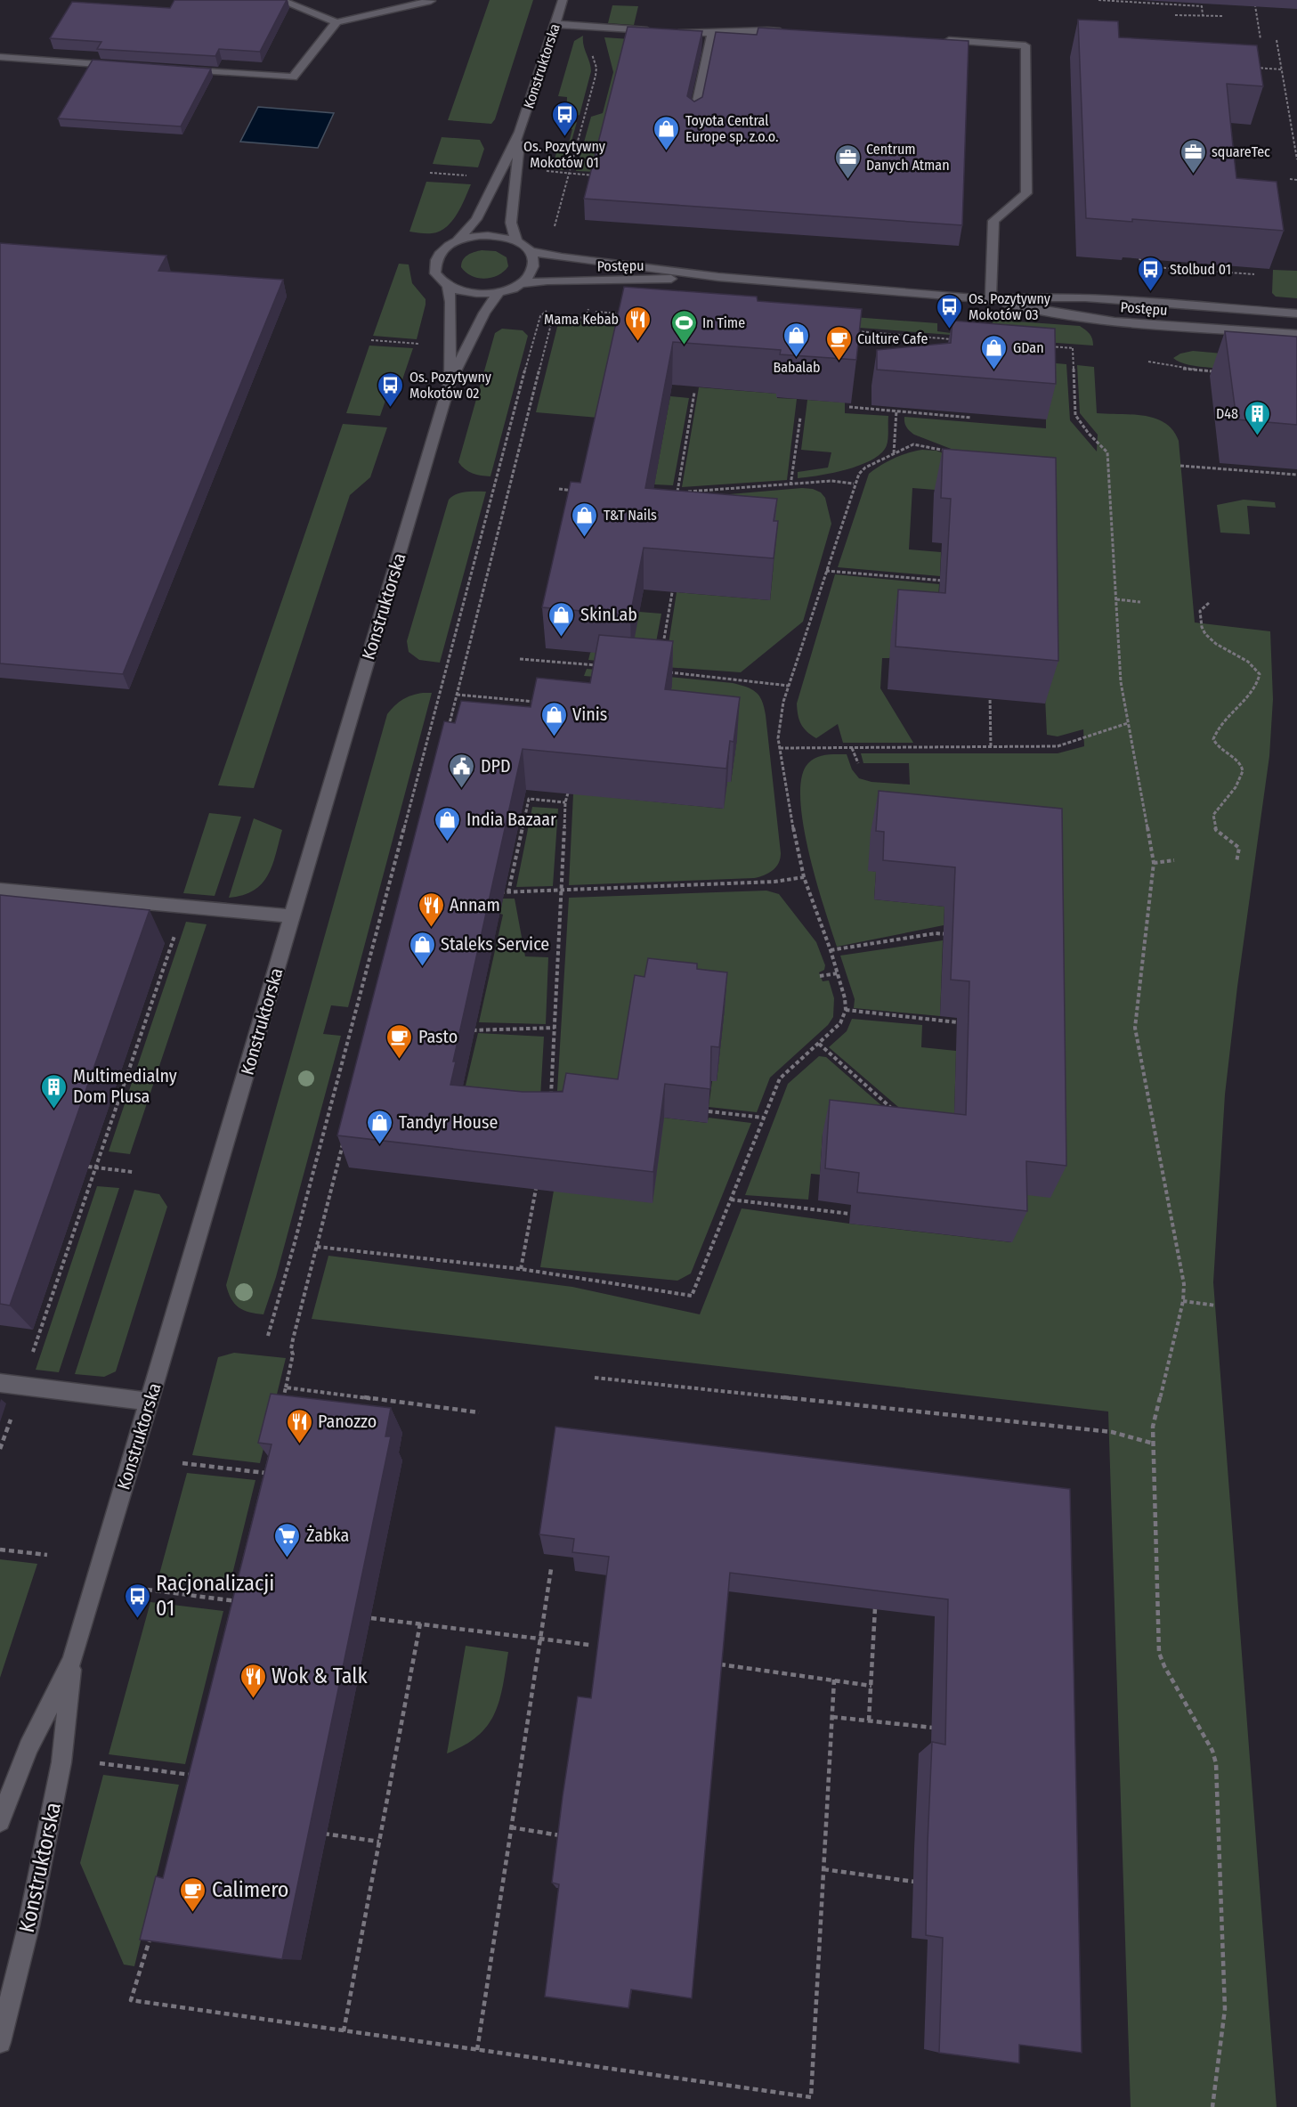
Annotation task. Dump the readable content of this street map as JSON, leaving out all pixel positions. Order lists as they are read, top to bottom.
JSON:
{
  "streets": {
    "street": ["Konstruktorska", "Postępu"]
  },
  "crossings": [
    ["Konstruktorska", "Postępu"]
  ],
  "places": {
    "bus stop": [
      "Os. Pozytywny Mokotów 01",
      "Stolbud 01",
      "Os. Pozytywny Mokotów 03",
      "Os. Pozytywny Mokotów 02",
      "Racjonalizacji 01"
    ],
    "shop": [
      "Toyota Central Europe sp. z.o.o.",
      "Babalab",
      "GDan",
      "T&T Nails",
      "SkinLab",
      "Vinis",
      "India Bazaar",
      "Staleks Service",
      "Tandyr House"
    ],
    "office": ["squareTec", "Centrum Danych Atman"],
    "restaurant": [
      "Mama Kebab",
      "Annam",
      "Panozzo",
      "Wok & Talk"
    ],
    "sports": ["In Time"],
    "cafe": ["Culture Cafe", "Pasto", "Calimero"],
    "building": ["D48", "Multimedialny Dom Plusa"],
    "public building": ["DPD"],
    "supermarket": ["Żabka"]
  }
}
